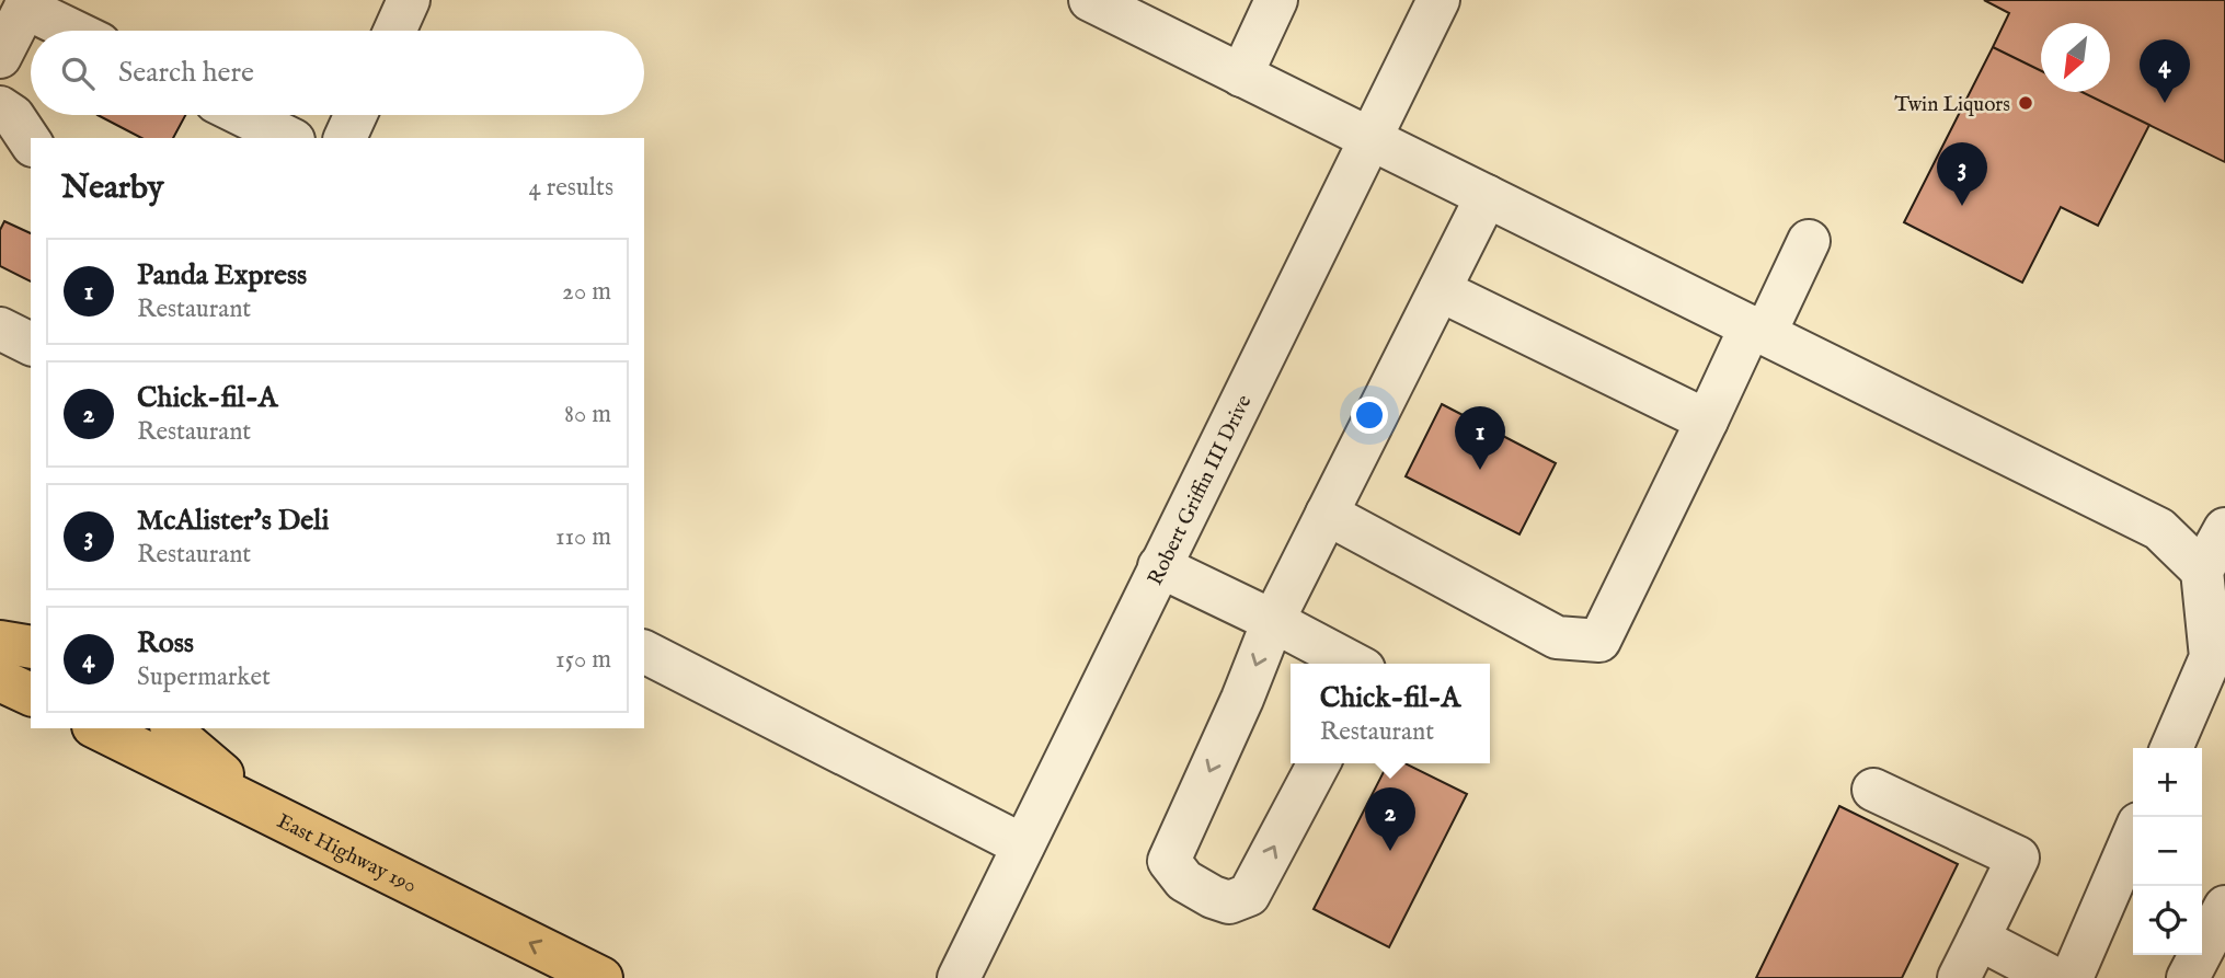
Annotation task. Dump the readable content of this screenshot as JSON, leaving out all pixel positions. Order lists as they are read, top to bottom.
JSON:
{
  "streets": {
    "highway": ["East Highway 190"],
    "street": ["Robert Griffin III Drive"]
  },
  "one_way": ["East Highway 190"],
  "places": ["Twin Liquors"],
  "north": "bottom left",
  "page": {
    "search": "Search here",
    "pins": [
      "4",
      "3",
      "1",
      "2"
    ],
    "heading": ["Nearby", "4 results"],
    "list": [
      {
        "mark": "1",
        "name": "Panda Express",
        "note": "Restaurant",
        "value": "20 m"
      },
      {
        "mark": "2",
        "name": "Chick-fil-A",
        "note": "Restaurant",
        "value": "80 m"
      },
      {
        "mark": "3",
        "name": "McAlister's Deli",
        "note": "Restaurant",
        "value": "110 m"
      },
      {
        "mark": "4",
        "name": "Ross",
        "note": "Supermarket",
        "value": "150 m"
      }
    ],
    "popup": ["Chick-fil-A", "Restaurant"],
    "map_buttons": ["+", "−"]
  }
}
